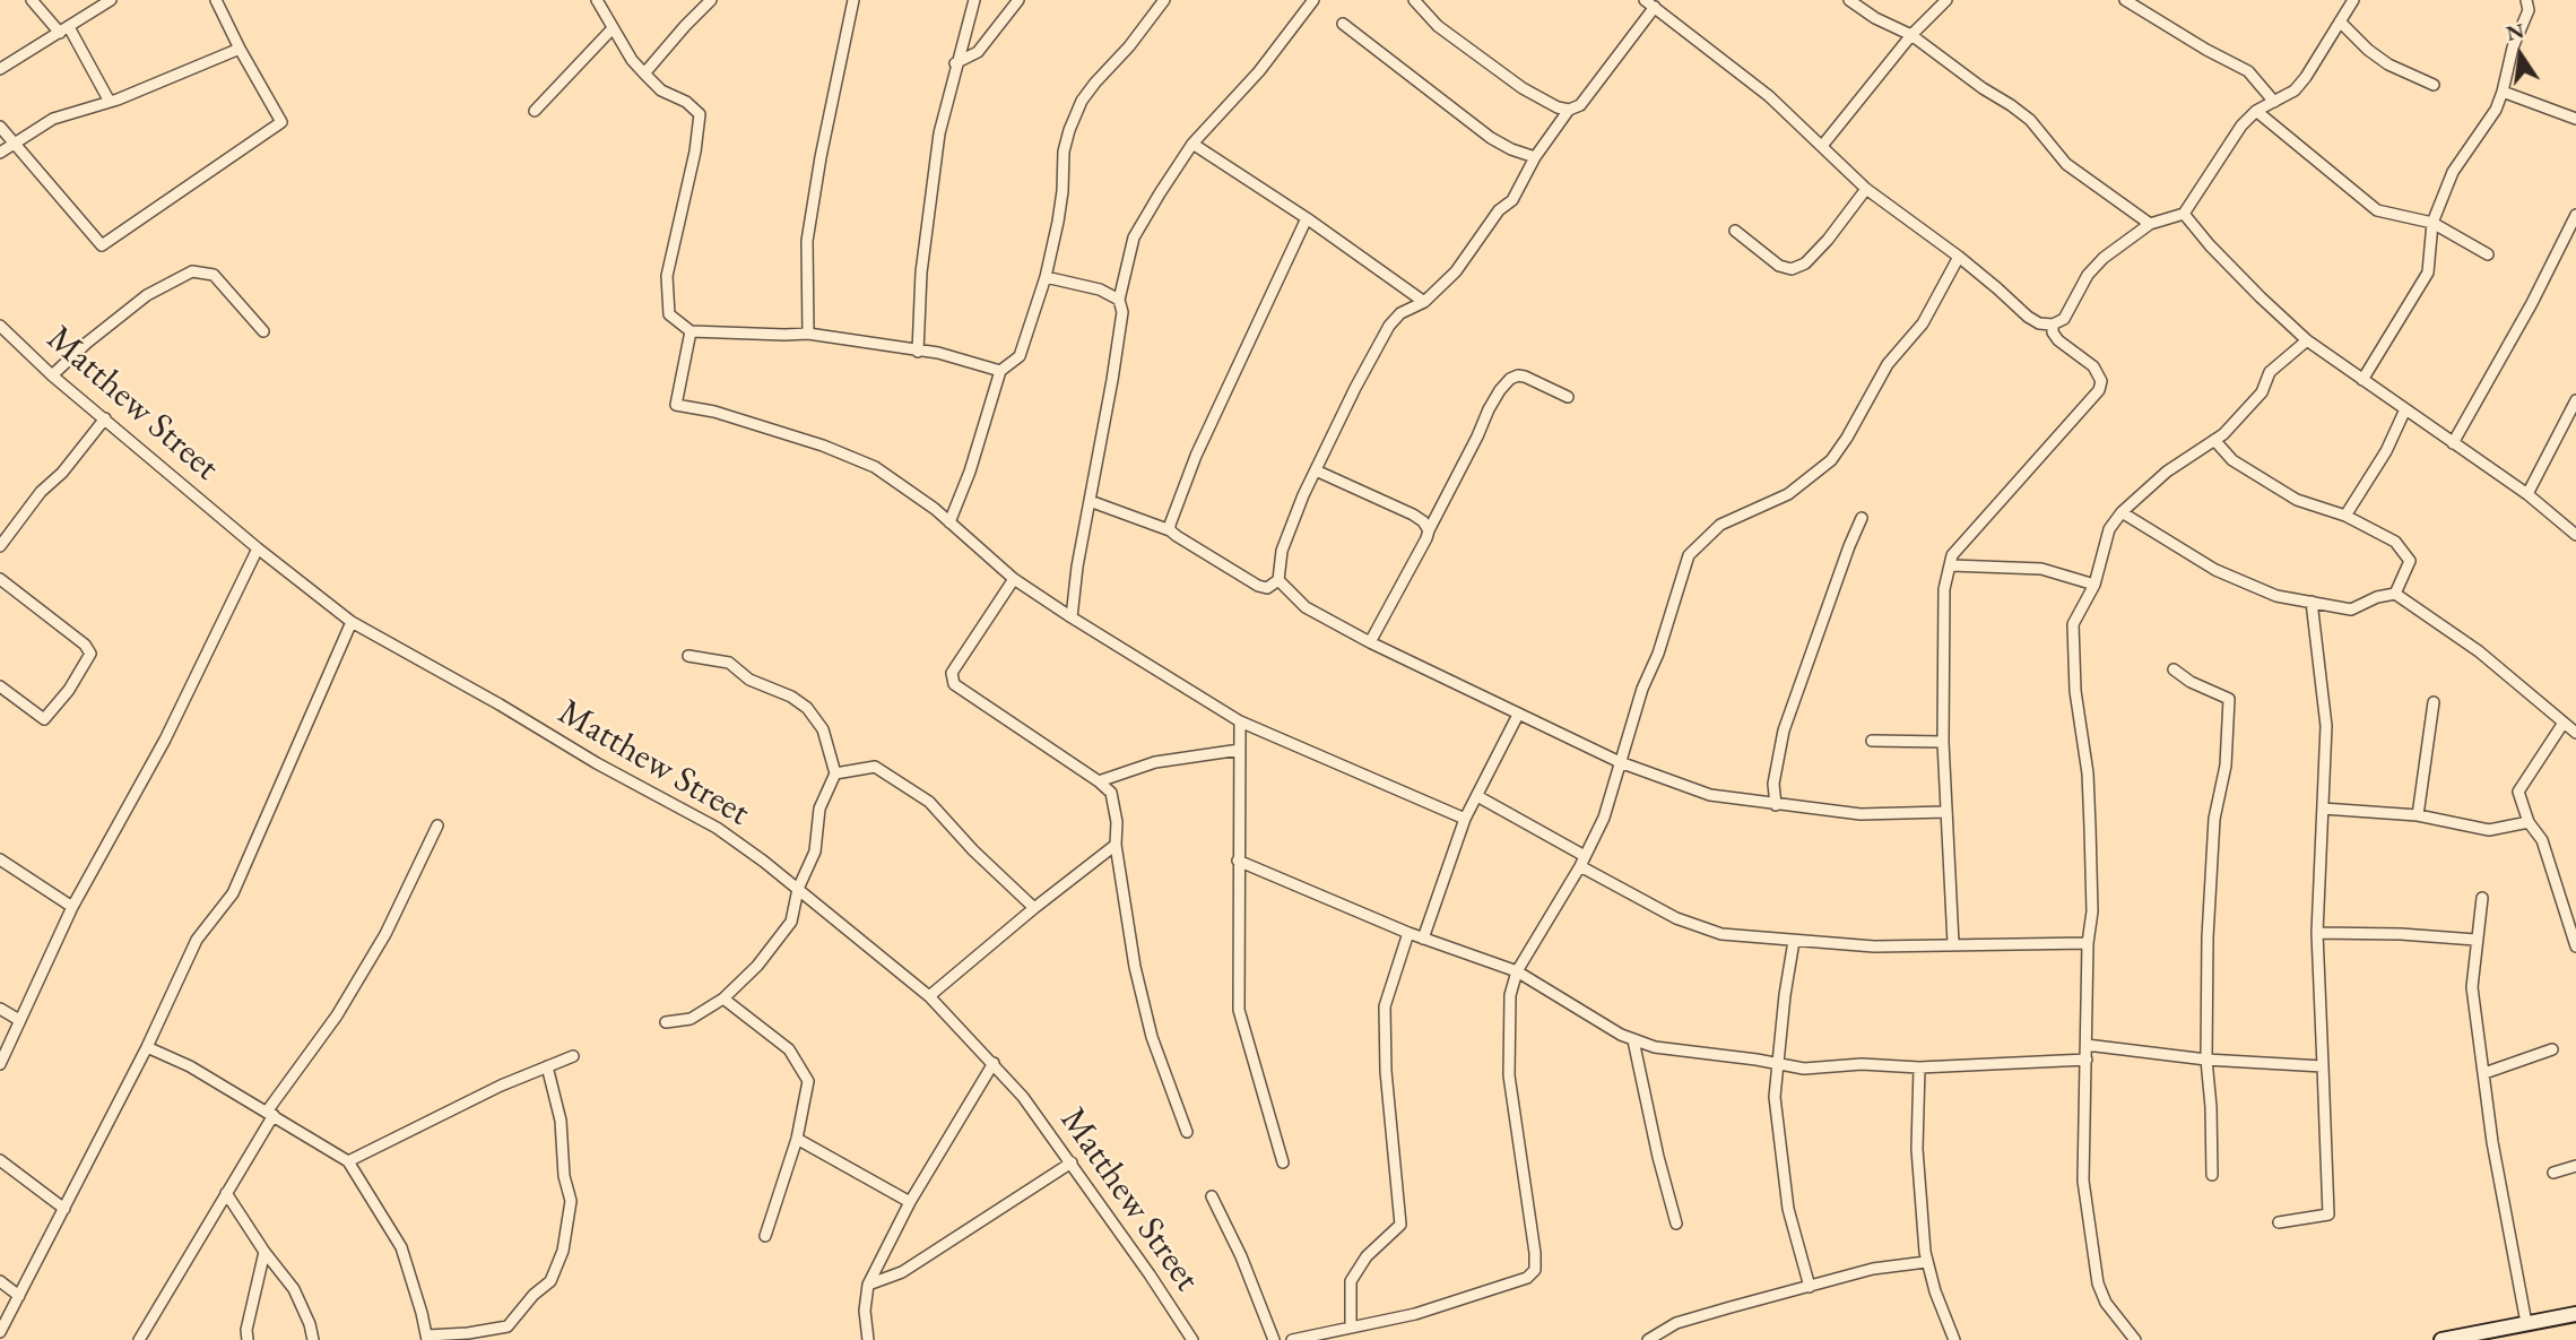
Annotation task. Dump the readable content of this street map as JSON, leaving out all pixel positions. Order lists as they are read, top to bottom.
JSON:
{
  "streets": {
    "street": ["Matthew Street"]
  },
  "north": "top"
}
